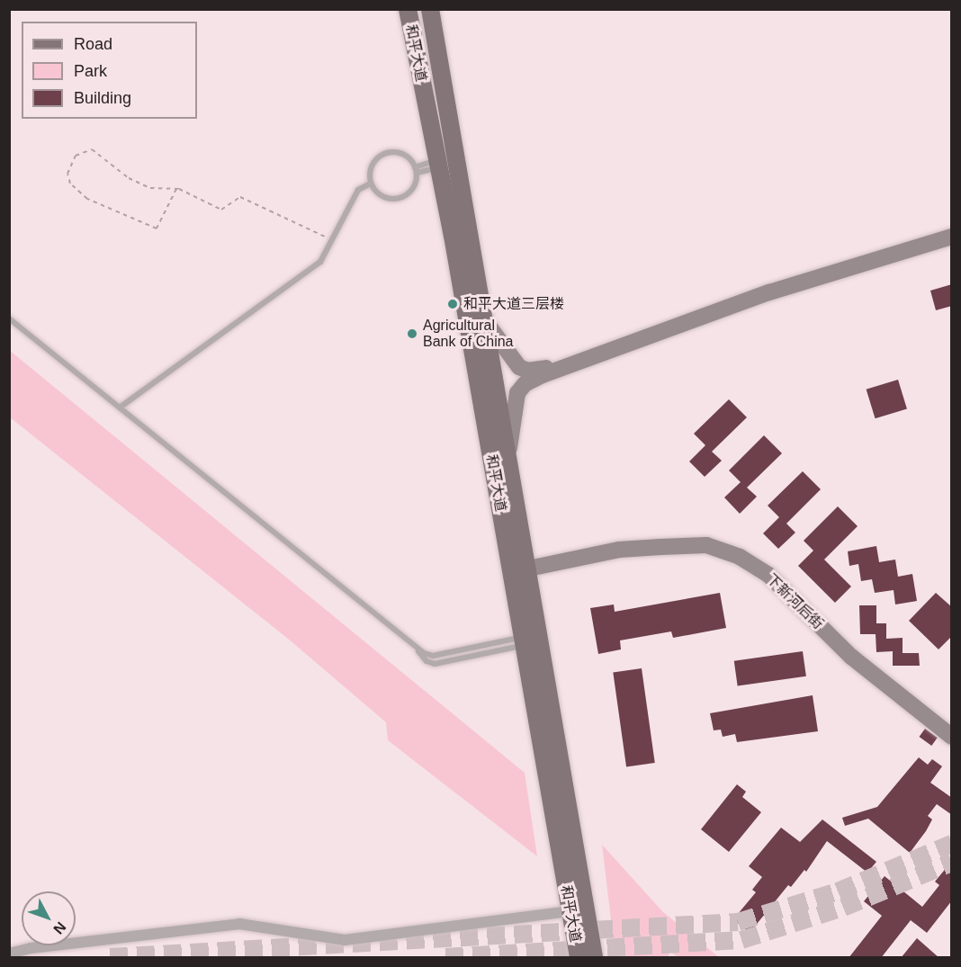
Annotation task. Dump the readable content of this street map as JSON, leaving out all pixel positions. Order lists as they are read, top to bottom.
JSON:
{
  "streets": {
    "main road": ["和平大道"],
    "street": ["下新河后街"]
  },
  "crossings": [
    ["和平大道", "下新河后街"]
  ],
  "places": ["和平大道三层楼", "Agricultural Bank of China"],
  "legend": ["Road", "Park", "Building"],
  "north": "bottom right"
}
